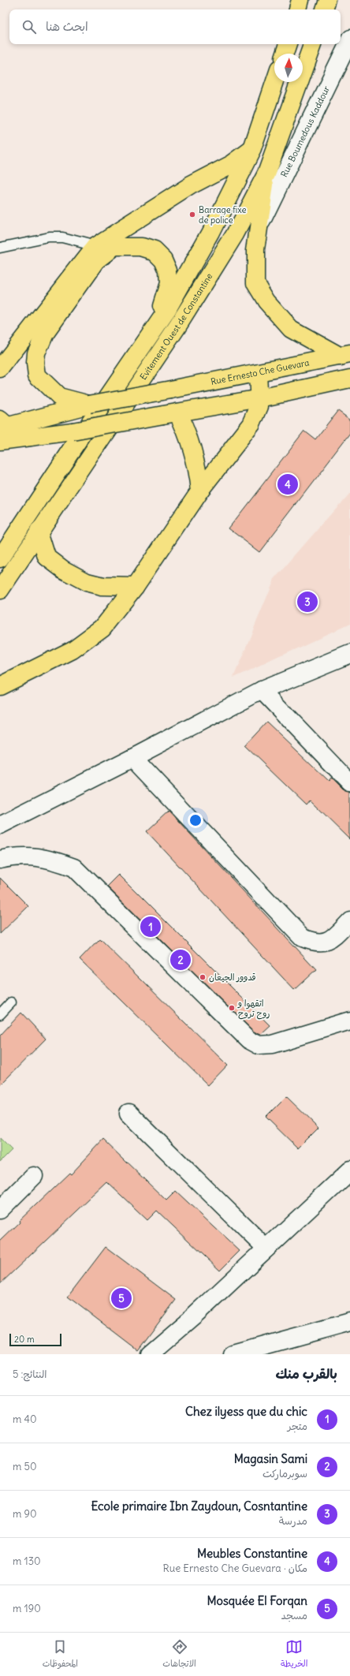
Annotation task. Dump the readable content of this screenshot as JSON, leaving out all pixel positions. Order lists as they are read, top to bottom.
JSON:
{
  "streets": {
    "main road": ["Evitement Ouest de Constantine", "Rue Ernesto Che Guevara"],
    "street": ["Rue Boumedous Kaddour"]
  },
  "places": ["Barrage fixe de police", "قدوور الجيعان", "اتقهوا و روح تروح"],
  "scale_bar": "20 m",
  "north": "top",
  "page": {
    "search": "ابحث هنا",
    "pins": [
      "4",
      "3",
      "1",
      "2",
      "5"
    ],
    "scale": "20 m",
    "heading": ["بالقرب منك", "النتائج: 5"],
    "list": [
      {
        "mark": "1",
        "name": "Chez ilyess que du chic",
        "note": "متجر",
        "value": "40 m"
      },
      {
        "mark": "2",
        "name": "Magasin Sami",
        "note": "سوبرماركت",
        "value": "50 m"
      },
      {
        "mark": "3",
        "name": "Ecole primaire Ibn Zaydoun, Cosntantine",
        "note": "مدرسة",
        "value": "90 m"
      },
      {
        "mark": "4",
        "name": "Meubles Constantine",
        "note": "مكان · Rue Ernesto Che Guevara",
        "value": "130 m"
      },
      {
        "mark": "5",
        "name": "Mosquée El Forqan",
        "note": "مسجد",
        "value": "190 m"
      }
    ],
    "nav": ["الخريطة", "الاتجاهات", "المحفوظات"]
  }
}
